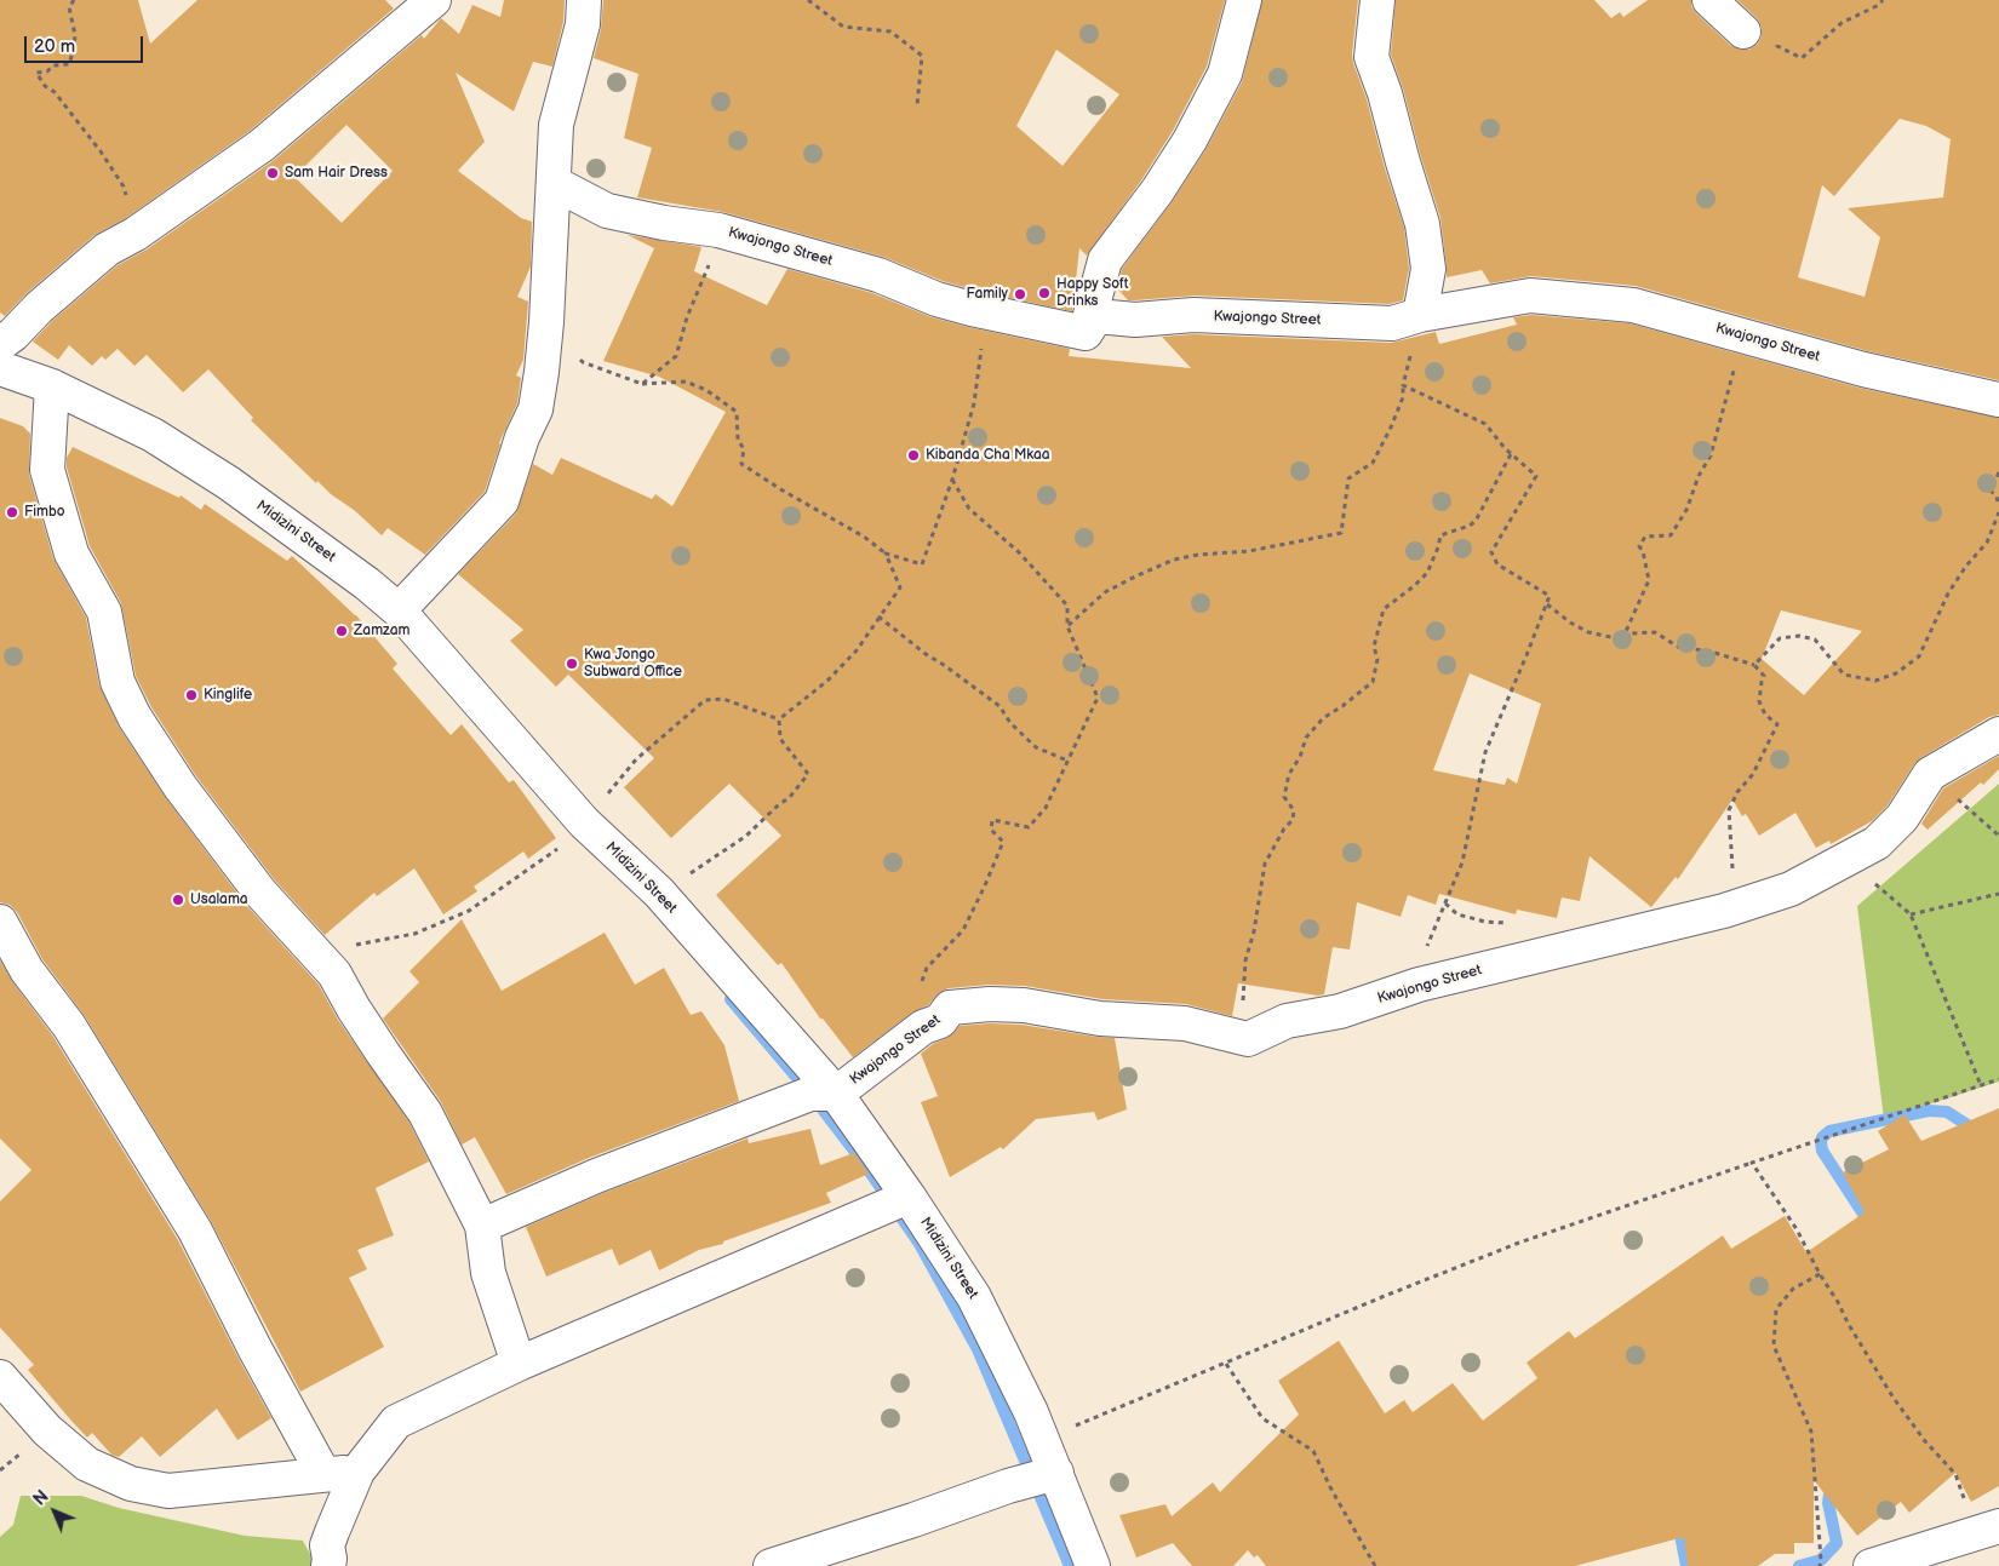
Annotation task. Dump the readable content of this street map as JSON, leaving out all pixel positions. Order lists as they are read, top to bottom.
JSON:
{
  "streets": {
    "street": ["Kwajongo Street", "Midizini Street"]
  },
  "crossings": [
    ["Kwajongo Street", "Midizini Street"]
  ],
  "places": [
    "Sam Hair Dress",
    "Happy Soft Drinks",
    "Family",
    "Kibanda Cha Mkaa",
    "Fimbo",
    "Zamzam",
    "Kwa Jongo Subward Office",
    "Kinglife",
    "Usalama"
  ],
  "scale_bar": "20 m",
  "north": "top left"
}
